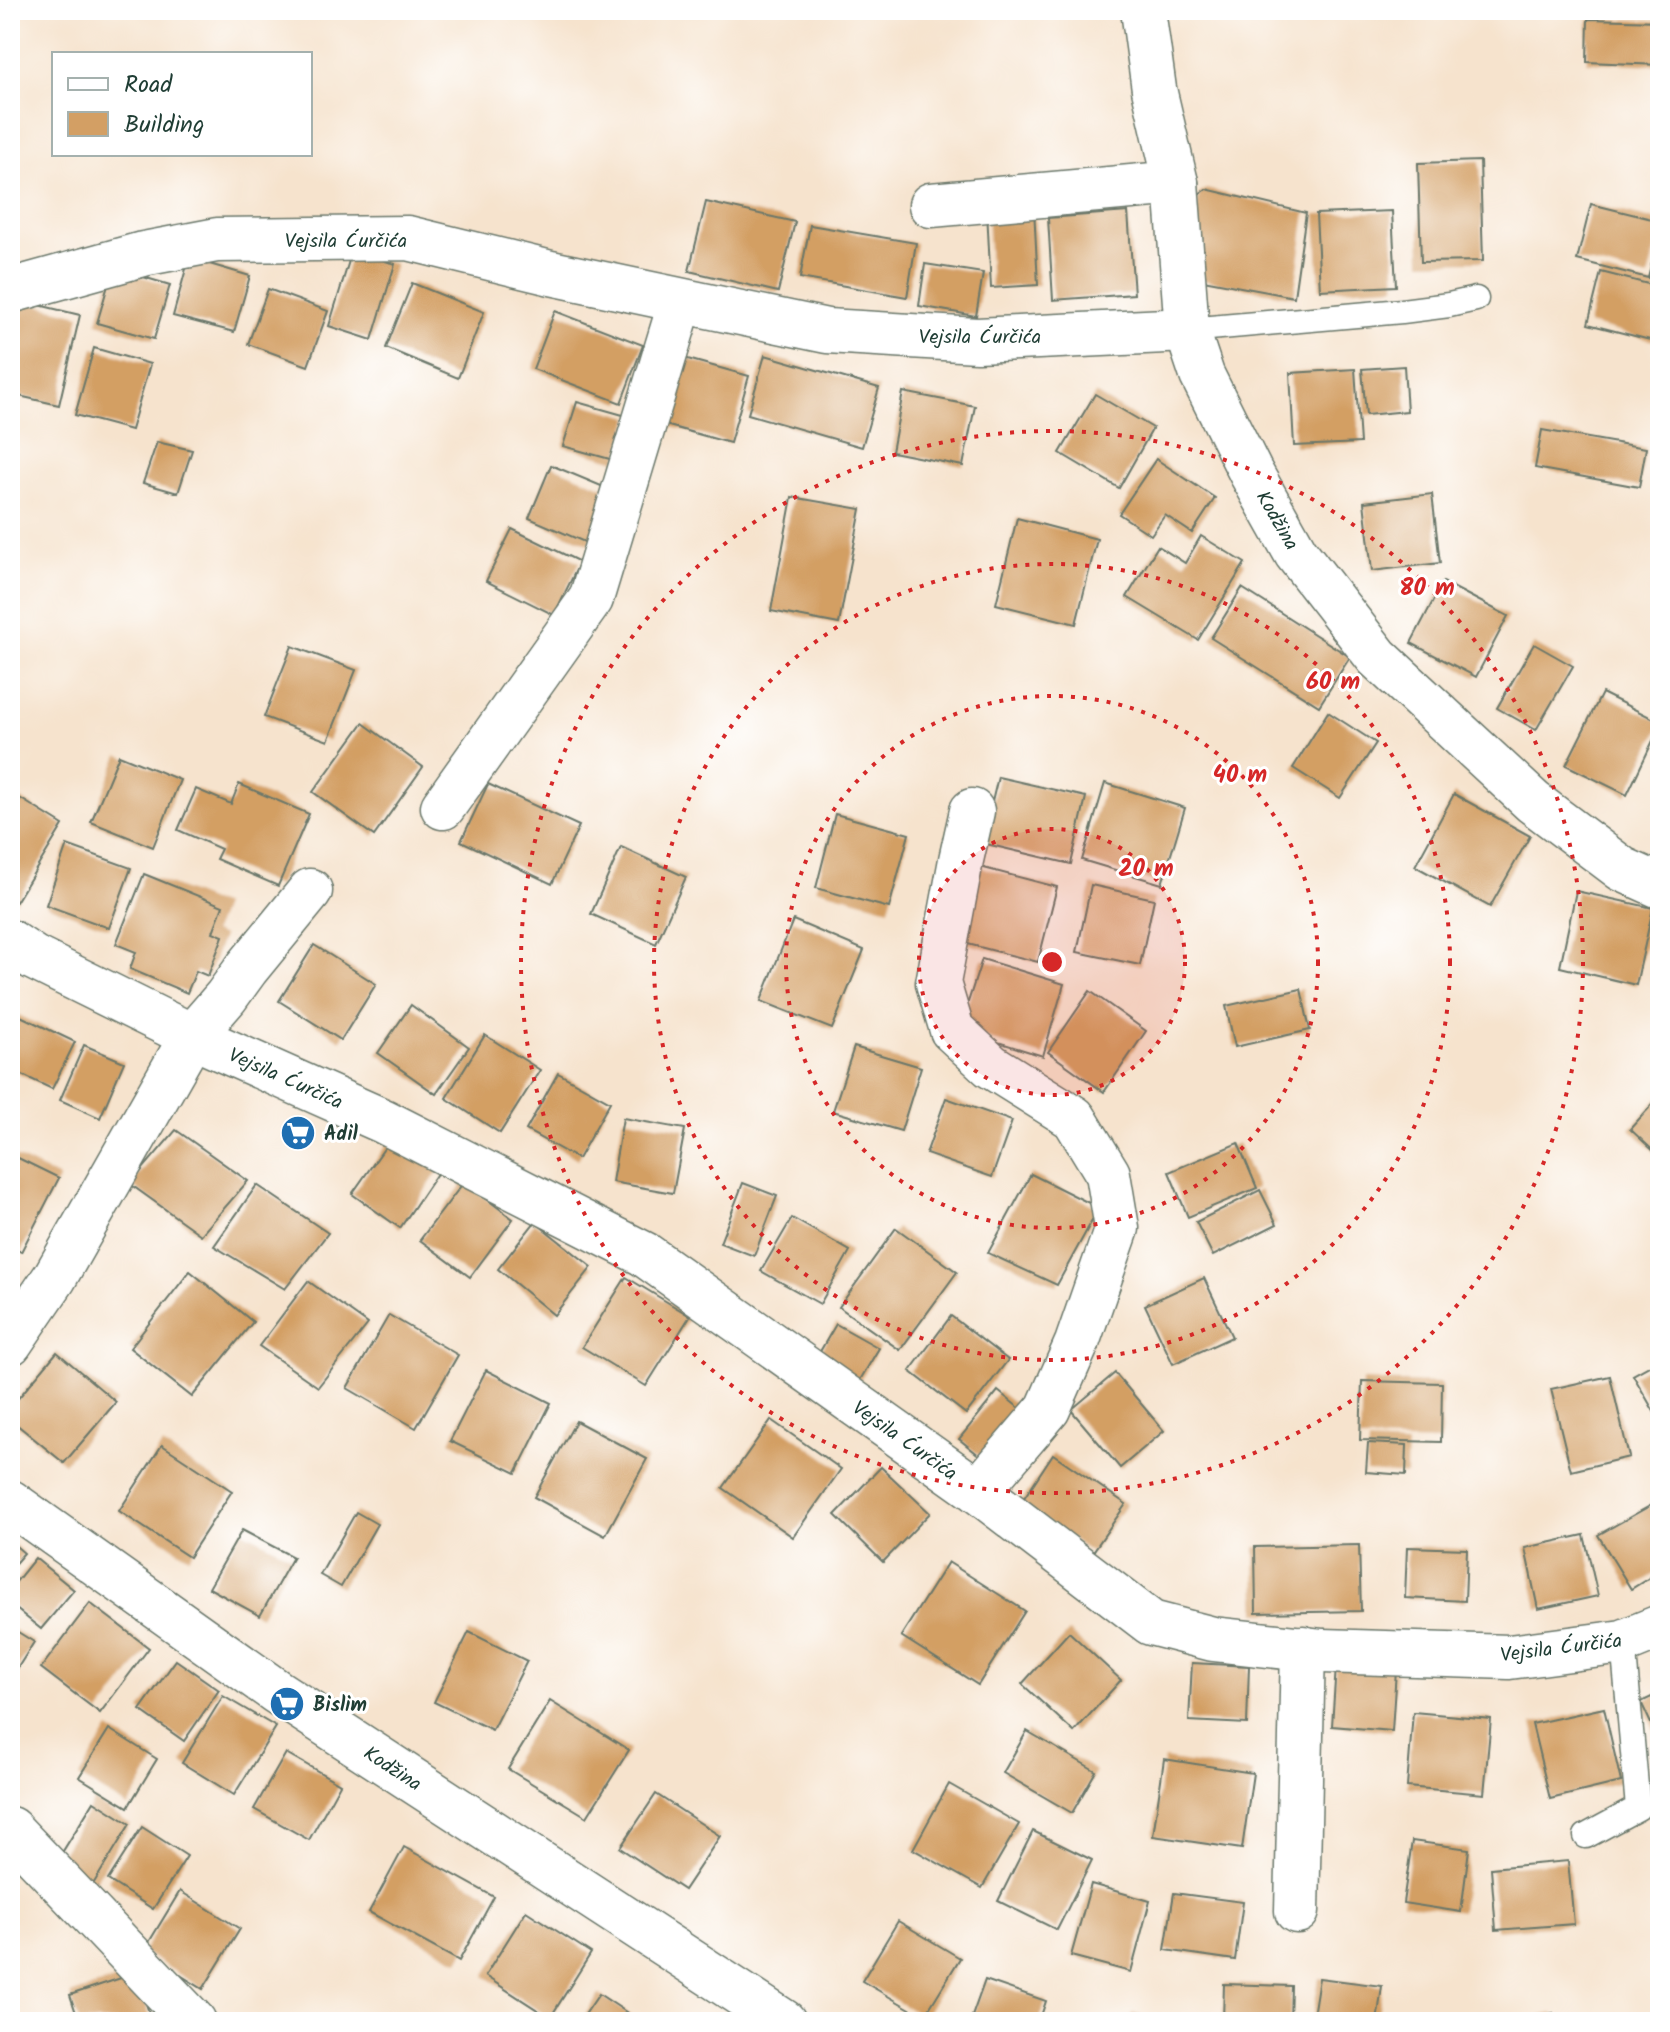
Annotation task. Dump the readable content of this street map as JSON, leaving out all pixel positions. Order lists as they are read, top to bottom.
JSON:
{
  "streets": {
    "street": ["Vejsila Ćurčića", "Kodžina"]
  },
  "crossings": [
    ["Vejsila Ćurčića", "Kodžina"]
  ],
  "places": {
    "supermarket": ["Adil", "Bislim"]
  },
  "legend": ["Road", "Building"],
  "rings": [
    "80 m",
    "60 m",
    "40 m",
    "20 m"
  ]
}
